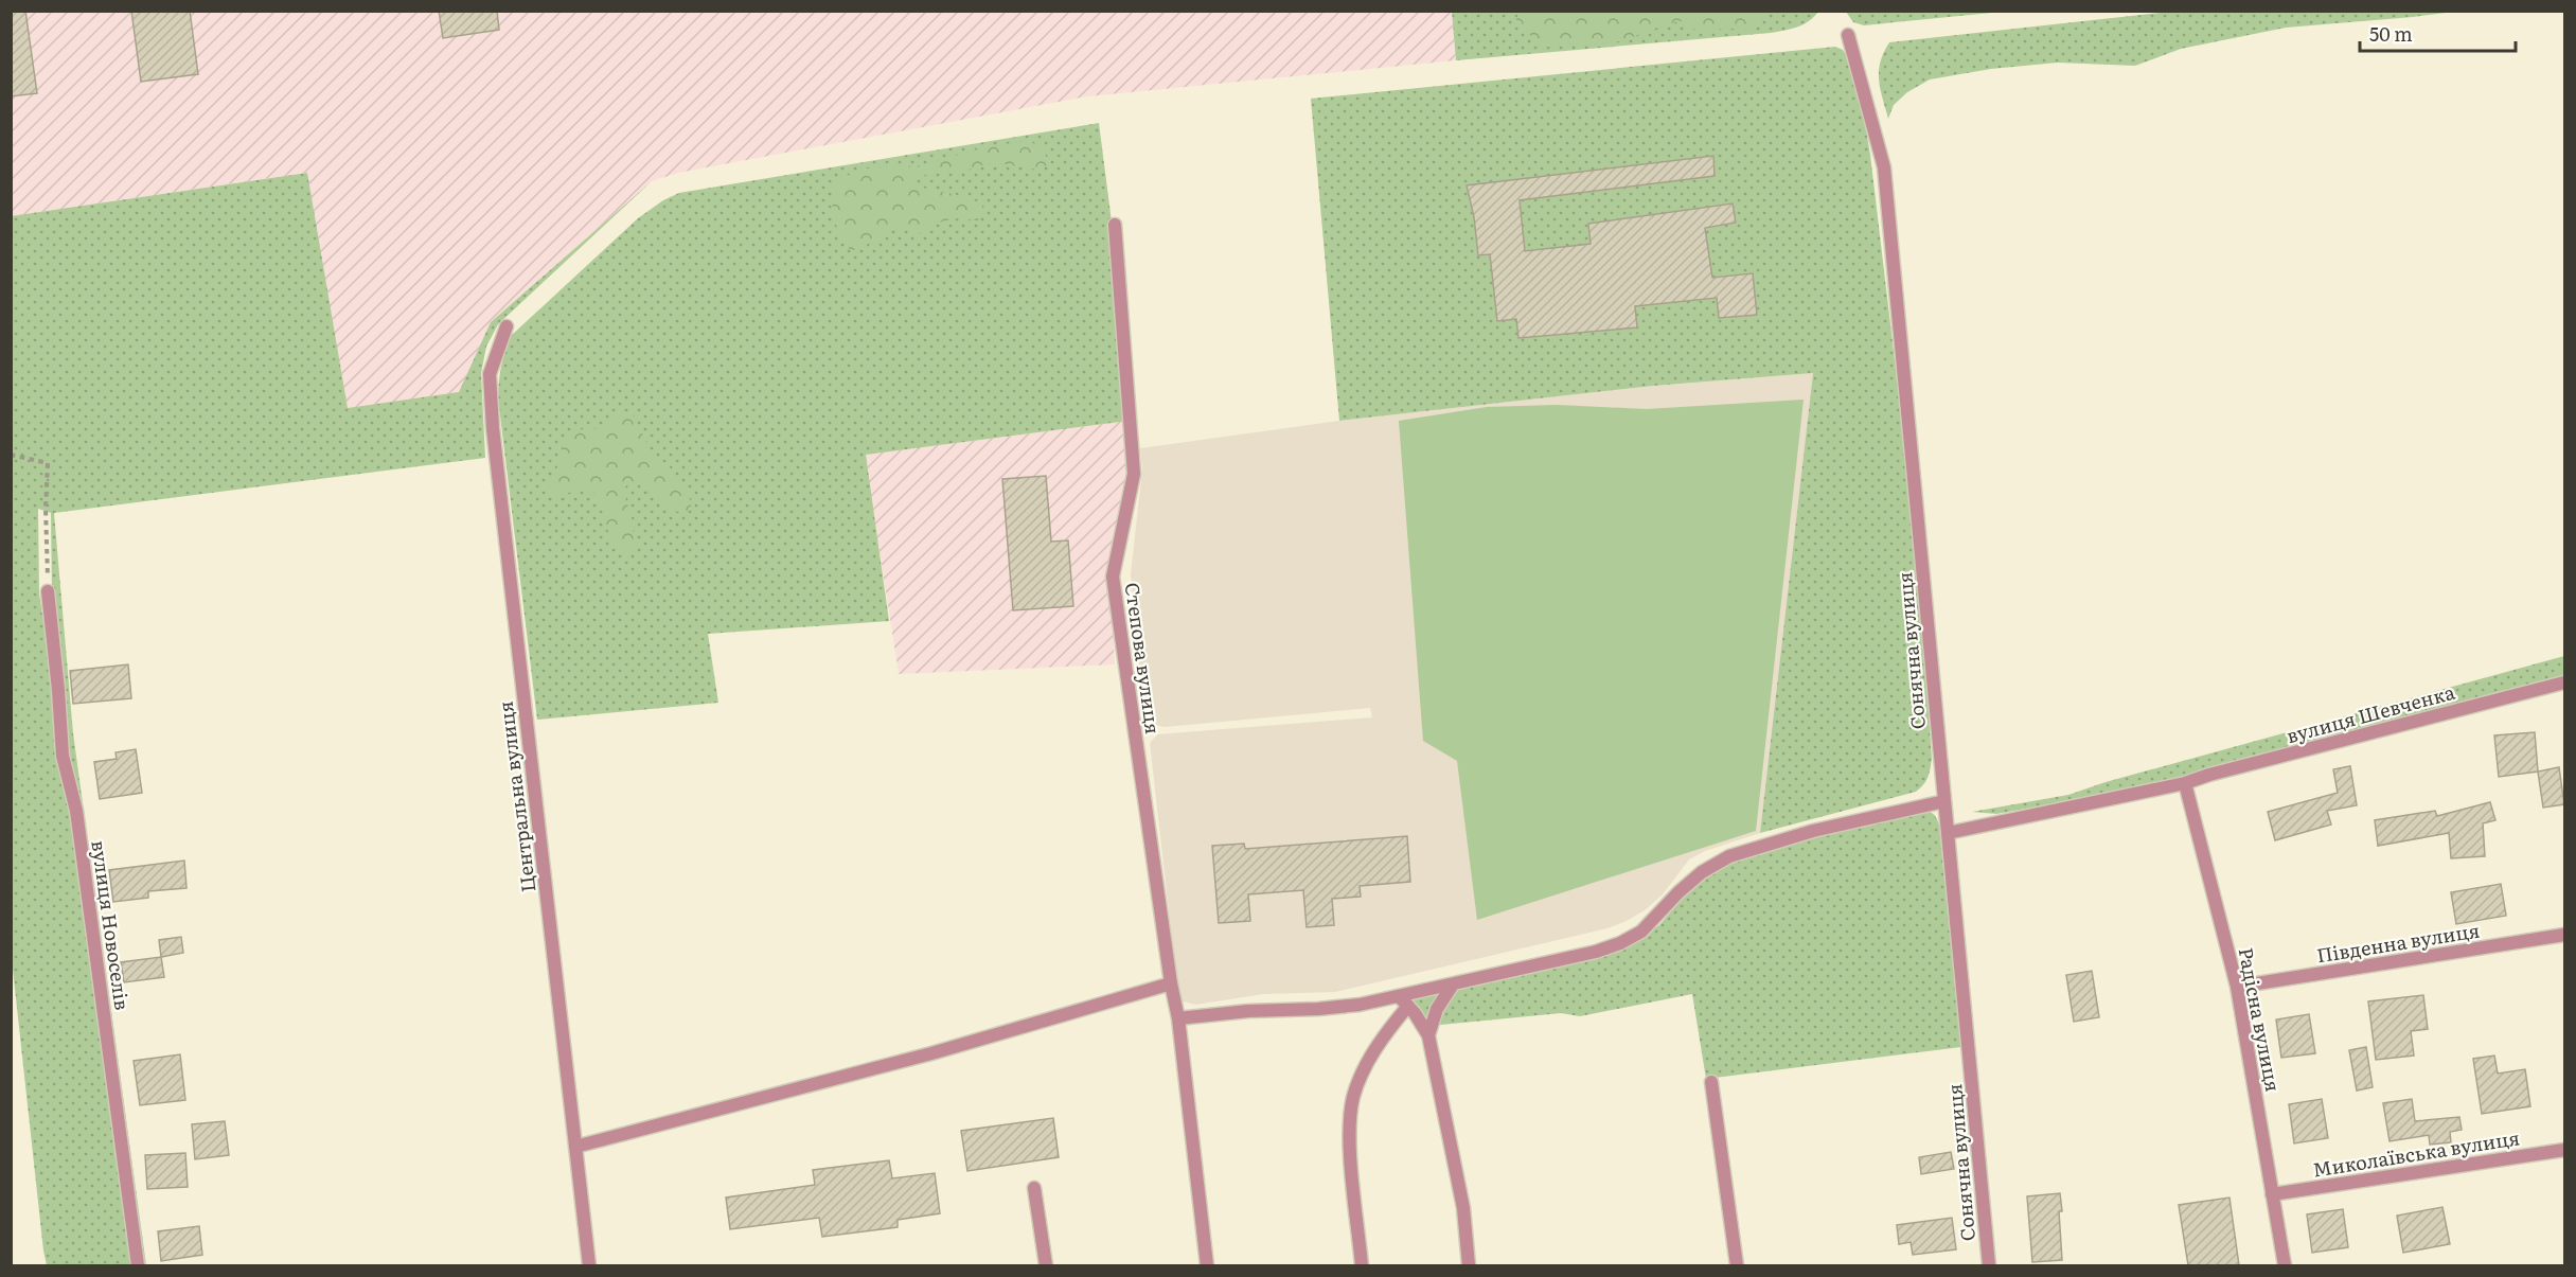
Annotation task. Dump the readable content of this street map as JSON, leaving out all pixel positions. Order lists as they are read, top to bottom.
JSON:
{
  "streets": {
    "street": [
      "Сонячна вулиця",
      "Степова вулиця",
      "вулиця Шевченка",
      "Центральна вулиця",
      "вулиця Новоселів",
      "Південна вулиця",
      "Радісна вулиця",
      "Миколаївська вулиця"
    ]
  },
  "crossings": [
    ["Сонячна вулиця", "вулиця Шевченка"],
    ["вулиця Шевченка", "Радісна вулиця"],
    ["Південна вулиця", "Радісна вулиця"],
    ["Радісна вулиця", "Миколаївська вулиця"]
  ],
  "scale_bar": "50 m"
}
